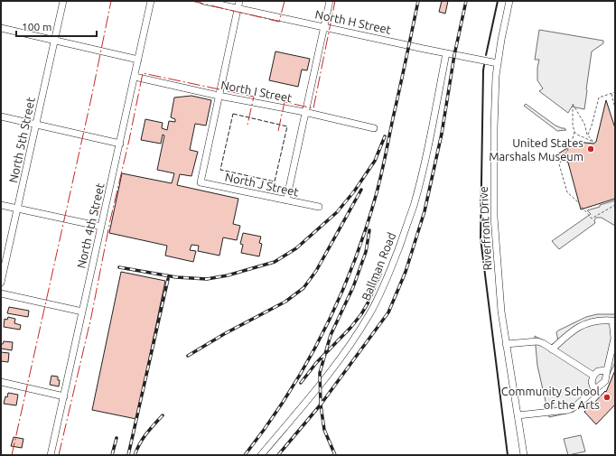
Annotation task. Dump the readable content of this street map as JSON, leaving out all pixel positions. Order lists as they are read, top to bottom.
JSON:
{
  "streets": {
    "street": [
      "North H Street",
      "North I Street",
      "North 5th Street",
      "North J Street",
      "North 4th Street",
      "Riverfront Drive",
      "Ballman Road"
    ]
  },
  "crossings": [
    ["North H Street", "Riverfront Drive"],
    ["North H Street", "Ballman Road"],
    ["North I Street", "North J Street"],
    ["North I Street", "North 4th Street"]
  ],
  "places": ["United States Marshals Museum", "Community School of the Arts"],
  "scale_bar": "100 m"
}
